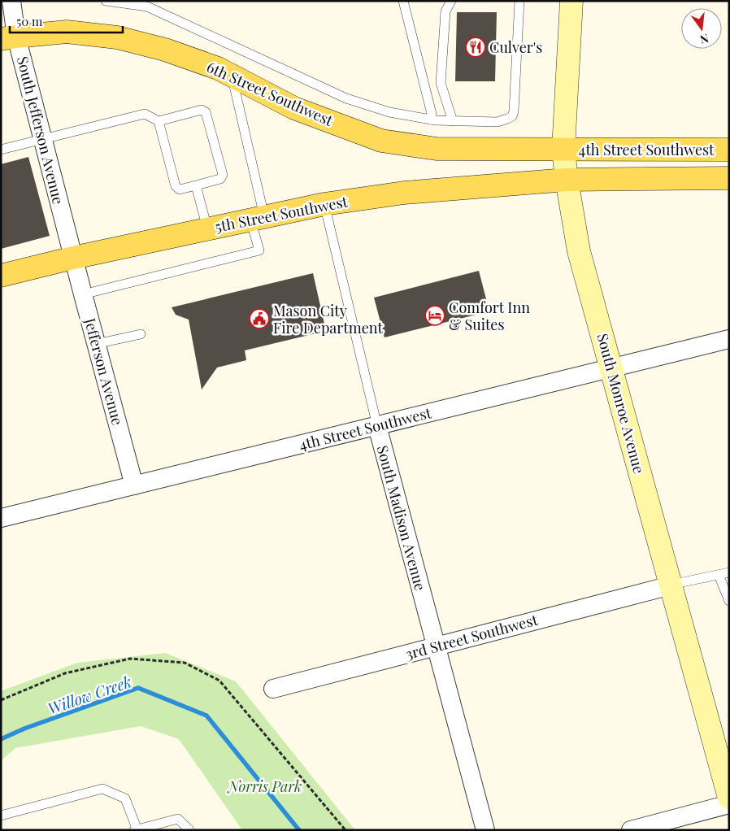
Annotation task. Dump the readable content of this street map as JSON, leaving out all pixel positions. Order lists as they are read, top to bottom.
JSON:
{
  "streets": {
    "main road": [
      "6th Street Southwest",
      "4th Street Southwest",
      "5th Street Southwest",
      "South Monroe Avenue"
    ],
    "street": [
      "South Jefferson Avenue",
      "Jefferson Avenue",
      "South Madison Avenue",
      "3rd Street Southwest"
    ]
  },
  "crossings": [
    ["6th Street Southwest", "South Jefferson Avenue"],
    ["6th Street Southwest", "4th Street Southwest"],
    ["6th Street Southwest", "South Monroe Avenue"],
    ["South Jefferson Avenue", "5th Street Southwest"],
    ["South Jefferson Avenue", "Jefferson Avenue"],
    ["4th Street Southwest", "5th Street Southwest"],
    ["4th Street Southwest", "Jefferson Avenue"],
    ["4th Street Southwest", "South Monroe Avenue"],
    ["4th Street Southwest", "South Madison Avenue"],
    ["5th Street Southwest", "Jefferson Avenue"],
    ["5th Street Southwest", "South Monroe Avenue"],
    ["5th Street Southwest", "South Madison Avenue"],
    ["South Monroe Avenue", "3rd Street Southwest"],
    ["South Madison Avenue", "3rd Street Southwest"]
  ],
  "water": ["Willow Creek"],
  "parks": ["Norris Park"],
  "places": {
    "restaurant": ["Culver's"],
    "hotel": ["Comfort Inn & Suites"],
    "public building": ["Mason City Fire Department"]
  },
  "scale_bar": "50 m",
  "north": "bottom"
}
